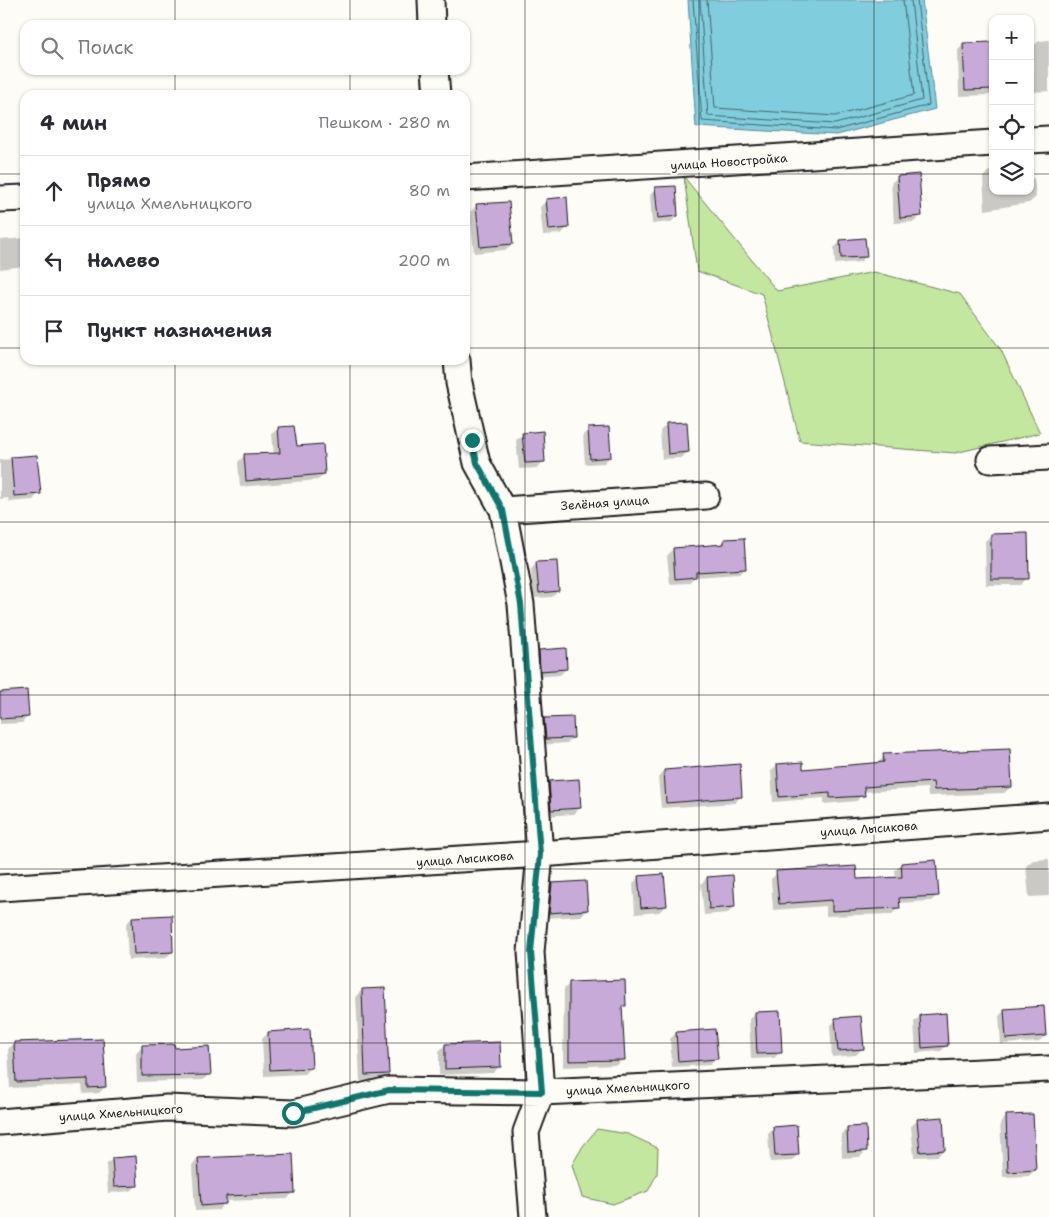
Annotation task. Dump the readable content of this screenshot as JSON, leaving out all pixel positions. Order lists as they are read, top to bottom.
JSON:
{
  "streets": {
    "street": [
      "улица Новостройка",
      "Зелёная улица",
      "улица Лысикова",
      "улица Хмельницкого"
    ]
  },
  "page": {
    "map_buttons": ["+", "−"],
    "search": "Поиск",
    "heading": ["4 мин", "Пешком · 280 m"],
    "list": [
      ["Прямо", "улица Хмельницкого", "80 m"],
      ["Налево", "200 m"],
      "Пункт назначения"
    ]
  }
}
